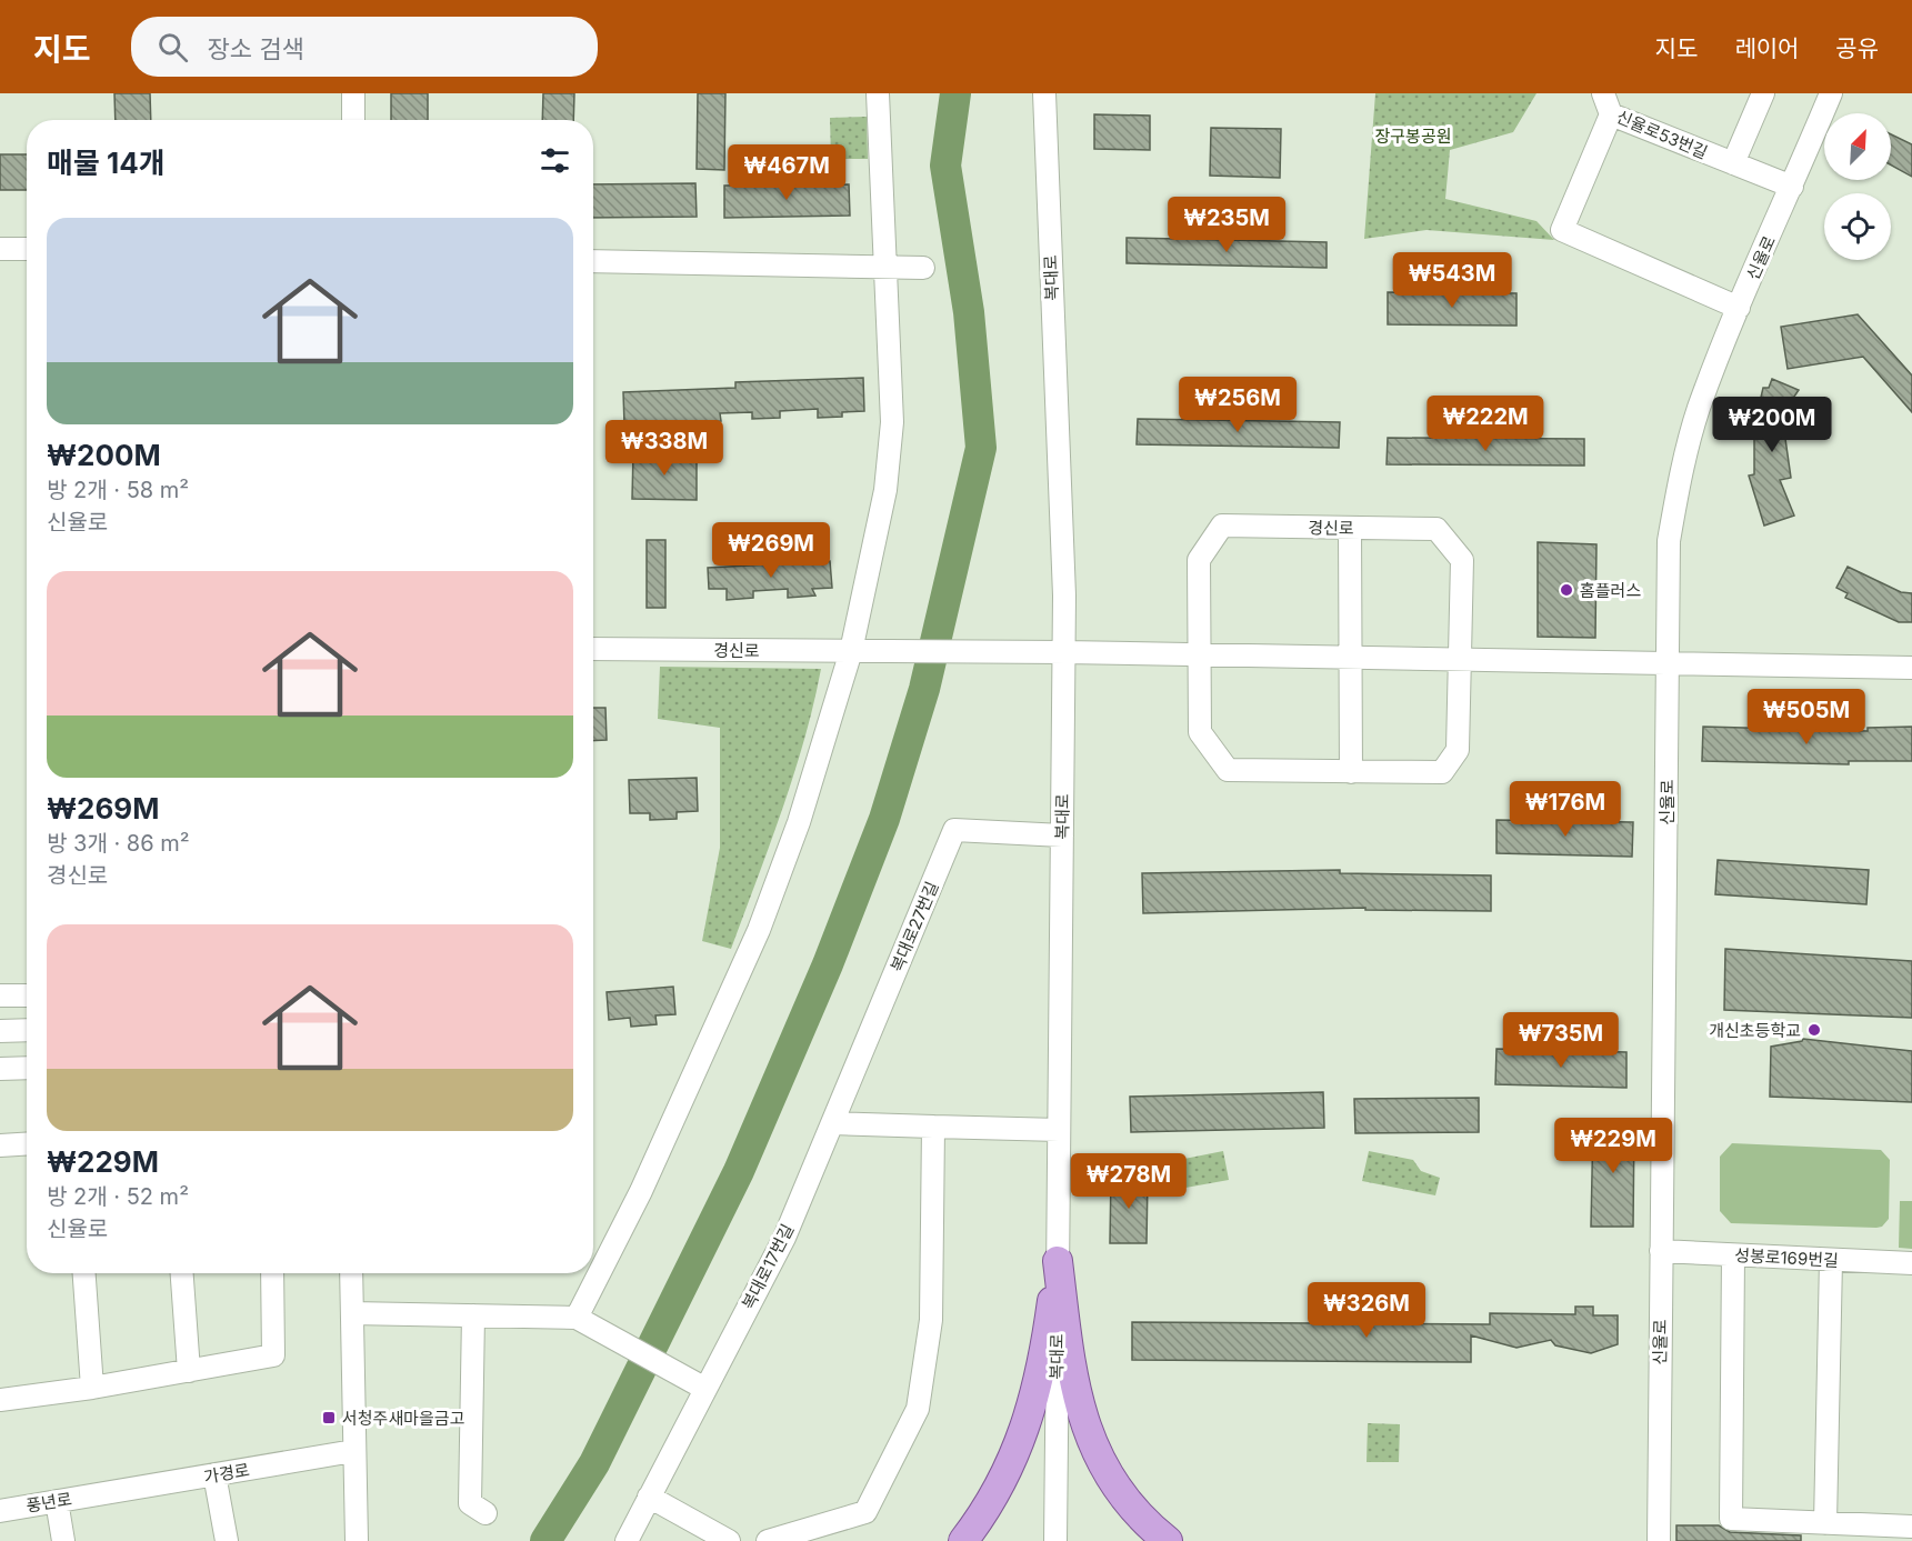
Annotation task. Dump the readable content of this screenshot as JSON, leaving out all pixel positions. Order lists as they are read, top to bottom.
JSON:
{
  "streets": {
    "street": [
      "신율로53번길",
      "신율로",
      "복대로",
      "경신로",
      "복대로27번길",
      "성봉로169번길",
      "복대로17번길",
      "가경로",
      "풍년로"
    ]
  },
  "crossings": [
    ["신율로53번길", "신율로"],
    ["신율로", "성봉로169번길"],
    ["복대로", "경신로"],
    ["복대로", "복대로27번길"],
    ["복대로27번길", "복대로17번길"],
    ["가경로", "풍년로"]
  ],
  "parks": ["장구봉공원"],
  "places": {
    "other": ["홈플러스", "개신초등학교"],
    "transit": ["서청주새마을금고"]
  },
  "north": "top right",
  "page": {
    "header": "지도",
    "search": "장소 검색",
    "nav": ["지도", "레이어", "공유"],
    "heading": "매물 14개",
    "price": [
      "₩467M",
      "₩235M",
      "₩543M",
      "₩256M",
      "₩222M",
      "₩200M",
      "₩338M",
      "₩269M",
      "₩505M",
      "₩176M",
      "₩735M",
      "₩229M",
      "₩278M",
      "₩326M"
    ],
    "list": [
      {
        "name": "₩200M",
        "note": "방 2개 · 58 m² · 신율로"
      },
      {
        "name": "₩269M",
        "note": "방 3개 · 86 m² · 경신로"
      },
      {
        "name": "₩229M",
        "note": "방 2개 · 52 m² · 신율로"
      }
    ]
  }
}
